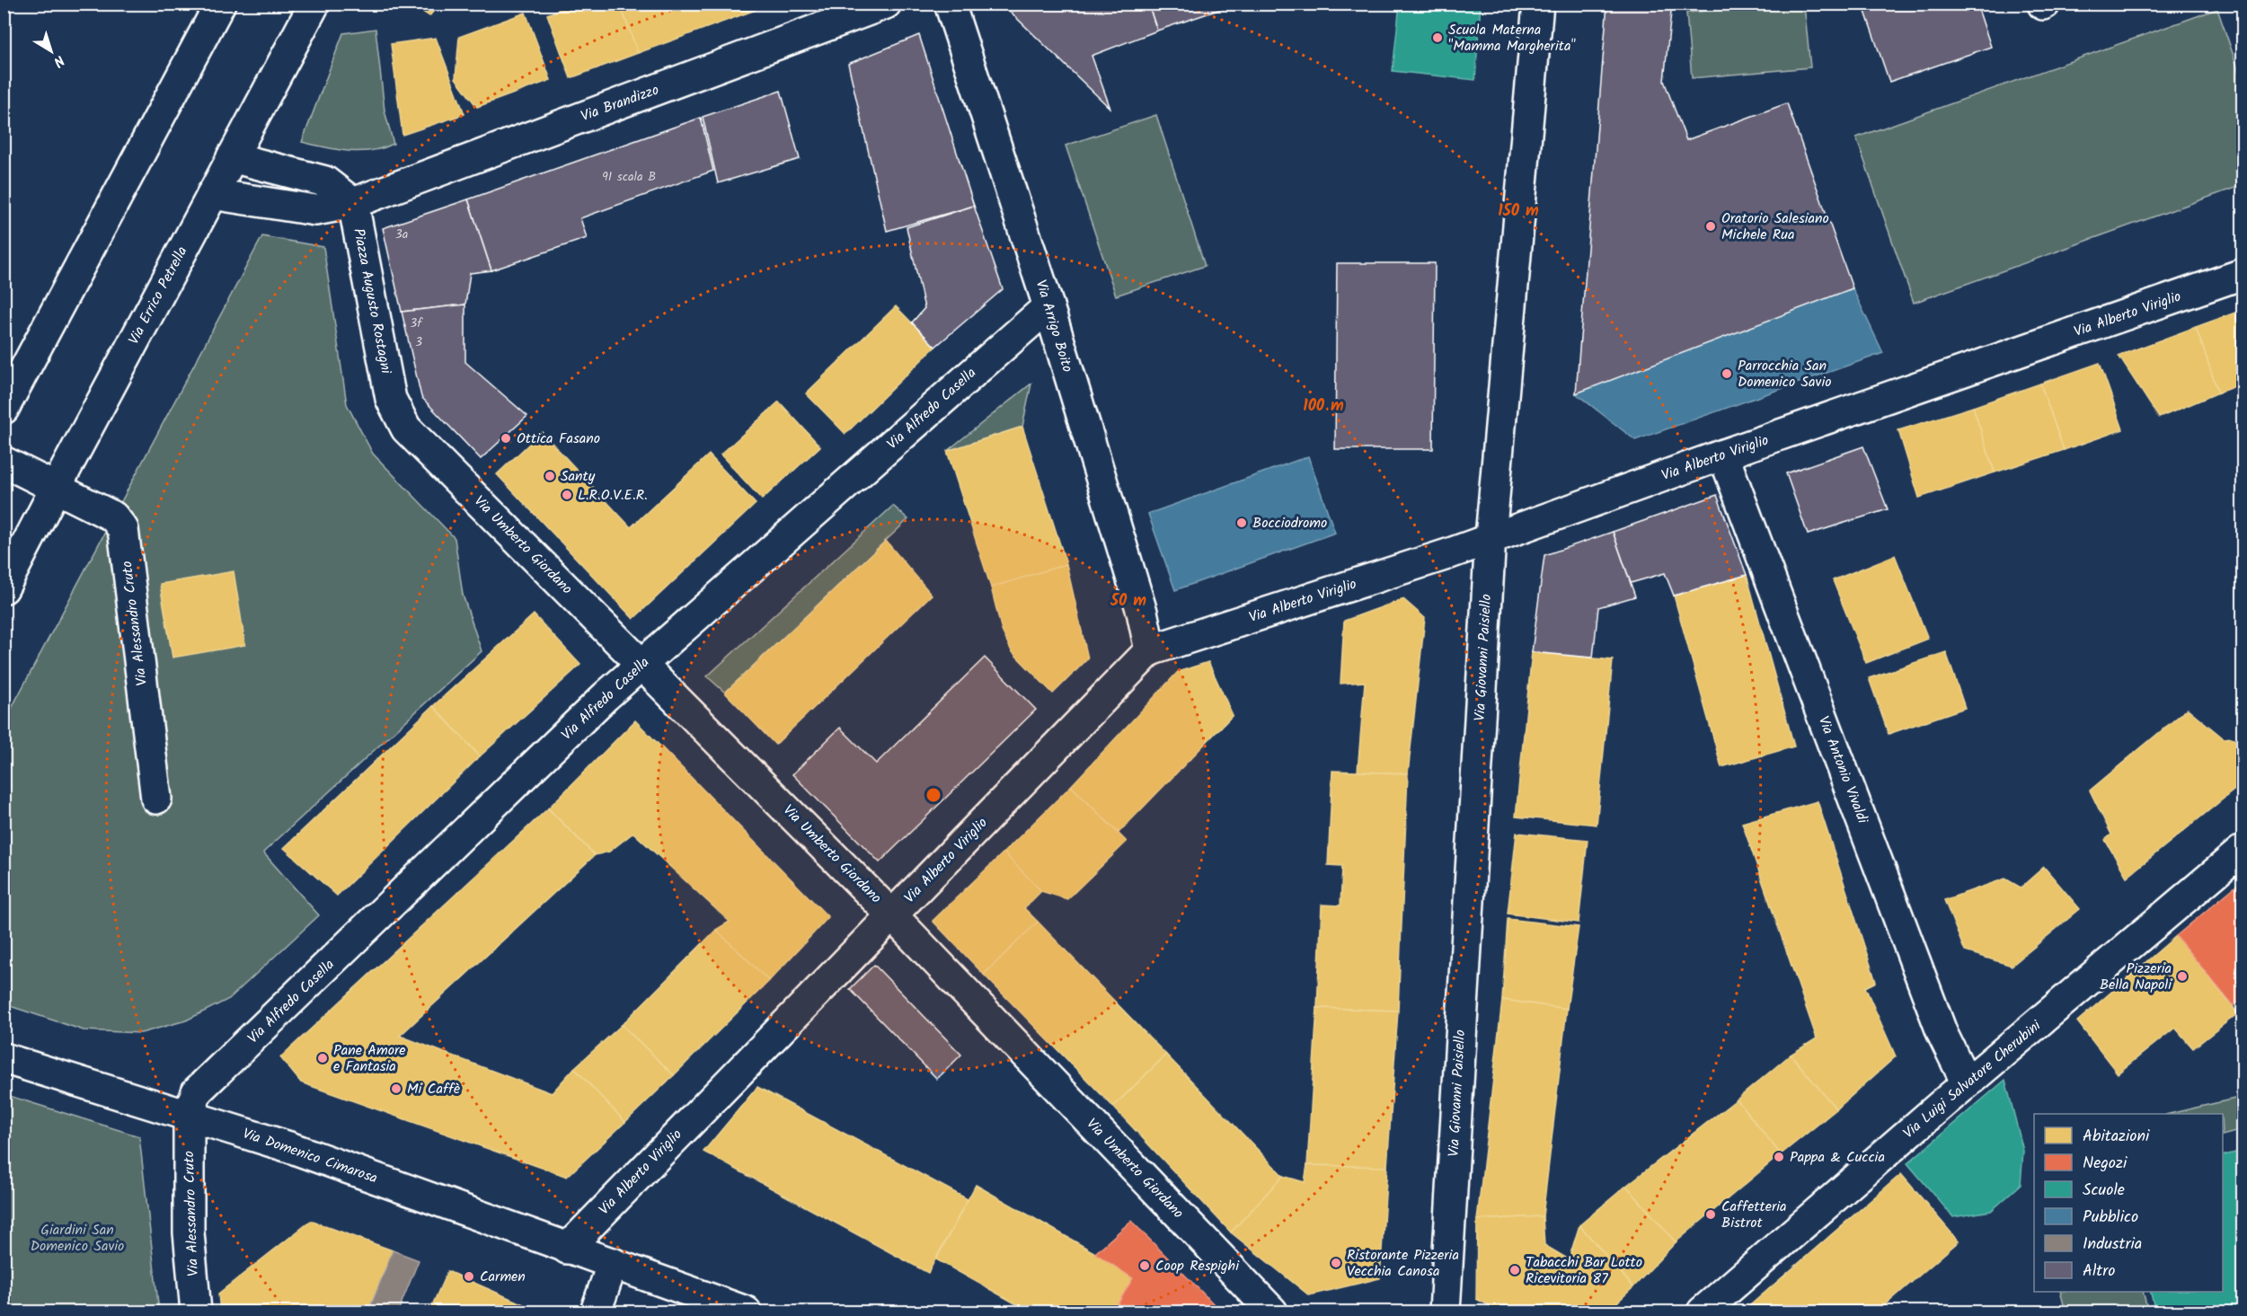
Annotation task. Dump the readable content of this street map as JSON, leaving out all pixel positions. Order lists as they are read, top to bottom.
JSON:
{
  "streets": {
    "street": [
      "Via Brandizzo",
      "Via Errico Petrella",
      "Piazza Augusto Rostagni",
      "Via Alberto Viriglio",
      "Via Arrigo Boito",
      "Via Alfredo Casella",
      "Via Umberto Giordano",
      "Via Alessandro Cruto",
      "Via Giovanni Paisiello",
      "Via Antonio Vivaldi",
      "Via Luigi Salvatore Cherubini",
      "Via Domenico Cimarosa"
    ]
  },
  "crossings": [
    ["Via Brandizzo", "Piazza Augusto Rostagni"],
    ["Via Errico Petrella", "Via Alessandro Cruto"],
    ["Piazza Augusto Rostagni", "Via Umberto Giordano"],
    ["Via Alberto Viriglio", "Via Arrigo Boito"],
    ["Via Alberto Viriglio", "Via Umberto Giordano"],
    ["Via Alberto Viriglio", "Via Giovanni Paisiello"],
    ["Via Alberto Viriglio", "Via Antonio Vivaldi"],
    ["Via Alberto Viriglio", "Via Domenico Cimarosa"],
    ["Via Arrigo Boito", "Via Alfredo Casella"],
    ["Via Alfredo Casella", "Via Umberto Giordano"],
    ["Via Alfredo Casella", "Via Alessandro Cruto"],
    ["Via Alfredo Casella", "Via Domenico Cimarosa"],
    ["Via Alessandro Cruto", "Via Domenico Cimarosa"],
    ["Via Antonio Vivaldi", "Via Luigi Salvatore Cherubini"]
  ],
  "parks": ["Giardini San Domenico Savio"],
  "places": [
    "Scuola Materna \"Mamma Margherita\"",
    "Oratorio Salesiano Michele Rua",
    "Parrocchia San Domenico Savio",
    "Ottica Fasano",
    "Santy",
    "L.R.O.V.E.R.",
    "Bocciodromo",
    "Pizzeria Bella Napoli",
    "Pane Amore e Fantasia",
    "Mi Caffè",
    "Pappa & Cuccia",
    "Caffetteria Bistrot",
    "Ristorante Pizzeria Vecchia Canosa",
    "Coop Respighi",
    "Tabacchi Bar Lotto Ricevitoria 87",
    "Carmen"
  ],
  "house_numbers": [
    "91 scala B",
    "3a",
    "3f",
    "3"
  ],
  "legend": [
    "Abitazioni",
    "Negozi",
    "Scuole",
    "Pubblico",
    "Industria",
    "Altro"
  ],
  "north": "bottom right",
  "rings": ["150 m", "100 m", "50 m"]
}
